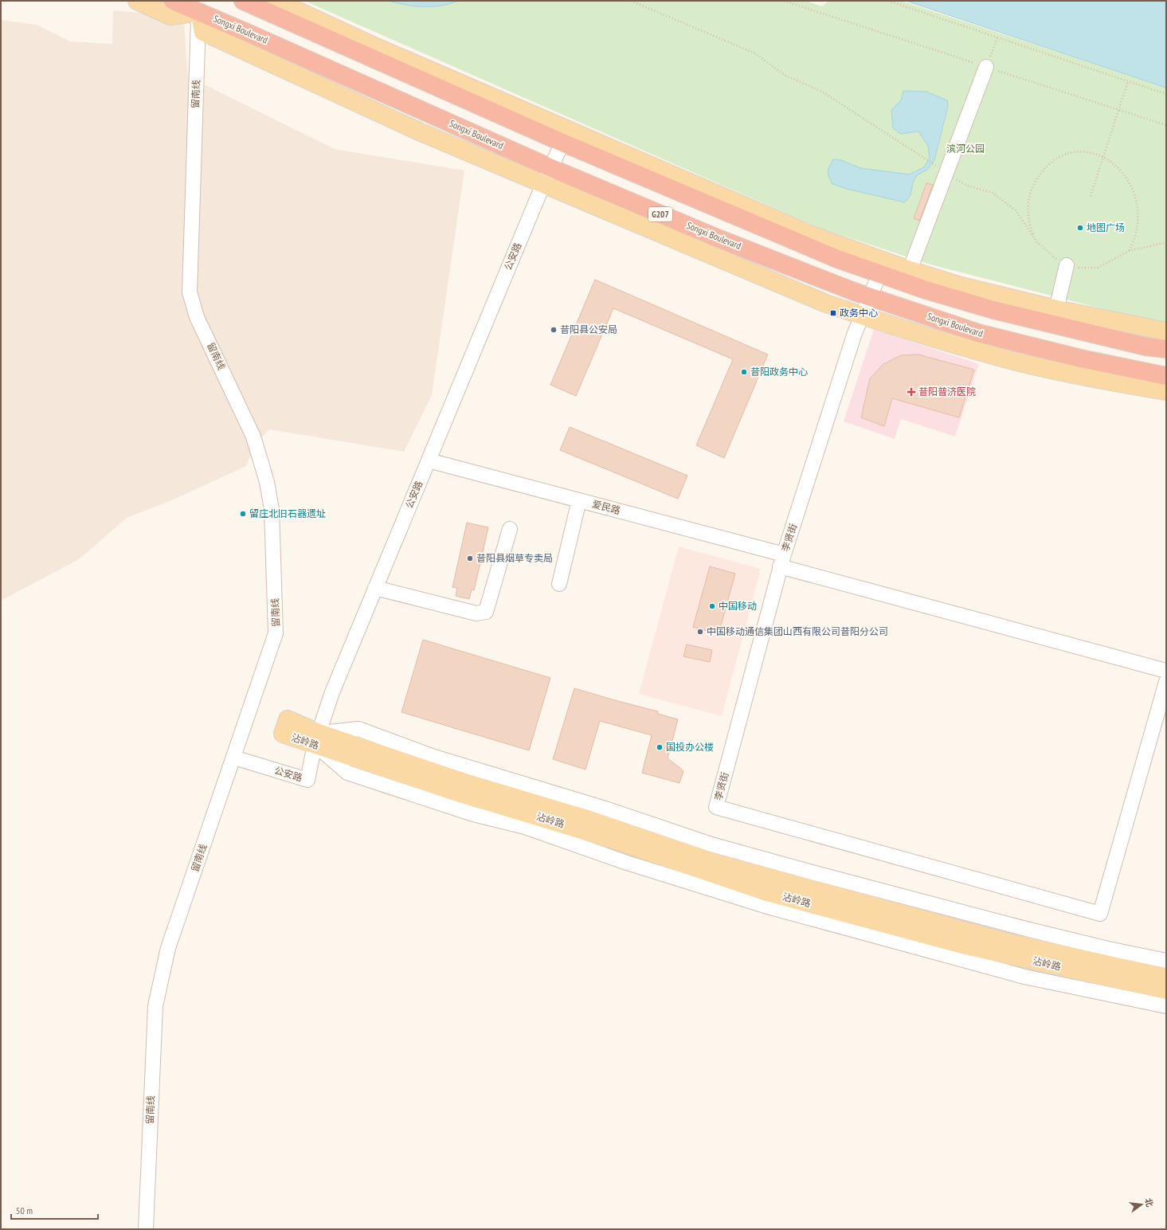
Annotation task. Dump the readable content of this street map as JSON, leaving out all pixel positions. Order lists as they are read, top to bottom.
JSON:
{
  "streets": {
    "highway": ["Songxi Boulevard", "G207"],
    "main road": ["沾岭路"],
    "street": [
      "留南线",
      "公安路",
      "爱民路",
      "李贤街"
    ]
  },
  "crossings": [
    ["Songxi Boulevard", "留南线"],
    ["Songxi Boulevard", "公安路"],
    ["Songxi Boulevard", "李贤街"],
    ["留南线", "公安路"],
    ["公安路", "爱民路"],
    ["公安路", "沾岭路"],
    ["爱民路", "李贤街"]
  ],
  "parks": ["滨河公园"],
  "places": {
    "other": [
      "地图广场",
      "昔阳县公安局",
      "昔阳政务中心",
      "留庄北旧石器遗址",
      "昔阳县烟草专卖局",
      "中国移动",
      "中国移动通信集团山西有限公司昔阳分公司",
      "国投办公楼"
    ],
    "transit": ["政务中心"],
    "health": ["昔阳普济医院"]
  },
  "scale_bar": "50 m",
  "north": "right"
}
